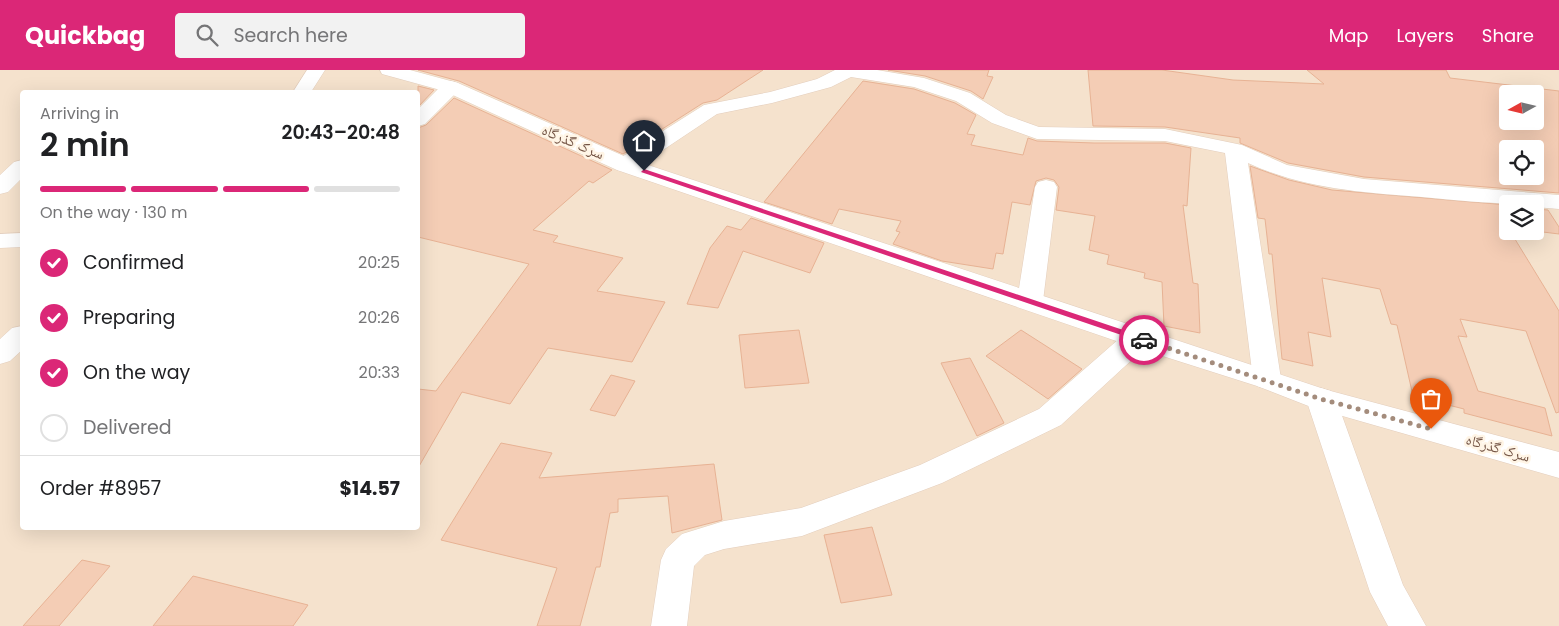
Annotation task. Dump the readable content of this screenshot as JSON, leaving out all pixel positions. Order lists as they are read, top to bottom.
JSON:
{
  "streets": {
    "street": ["سرک گذرگاه"]
  },
  "north": "left",
  "page": {
    "header": "Quickbag",
    "search": "Search here",
    "nav": ["Map", "Layers", "Share"],
    "heading": ["2 min", "Arriving in", "20:43–20:48"],
    "panel": ["Order #8957", "$14.57"],
    "bar": "On the way · 130 m",
    "list": [
      ["Confirmed", "20:25"],
      ["Preparing", "20:26"],
      ["On the way", "20:33"],
      "Delivered"
    ]
  }
}
